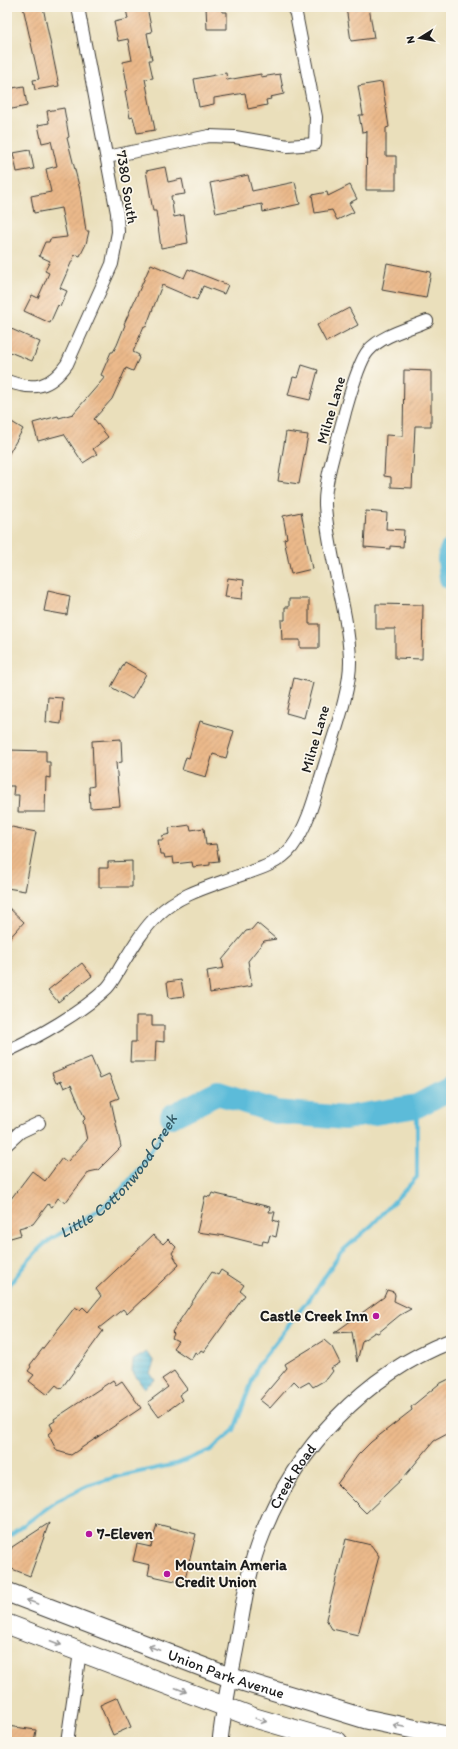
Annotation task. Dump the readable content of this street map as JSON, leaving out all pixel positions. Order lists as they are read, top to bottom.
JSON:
{
  "streets": {
    "main road": ["Union Park Avenue"],
    "street": ["7380 South", "Milne Lane", "Creek Road"]
  },
  "crossings": [
    ["Creek Road", "Union Park Avenue"]
  ],
  "water": ["Little Cottonwood Creek"],
  "places": ["Castle Creek Inn", "7-Eleven", "Mountain Ameria Credit Union"],
  "north": "left"
}
